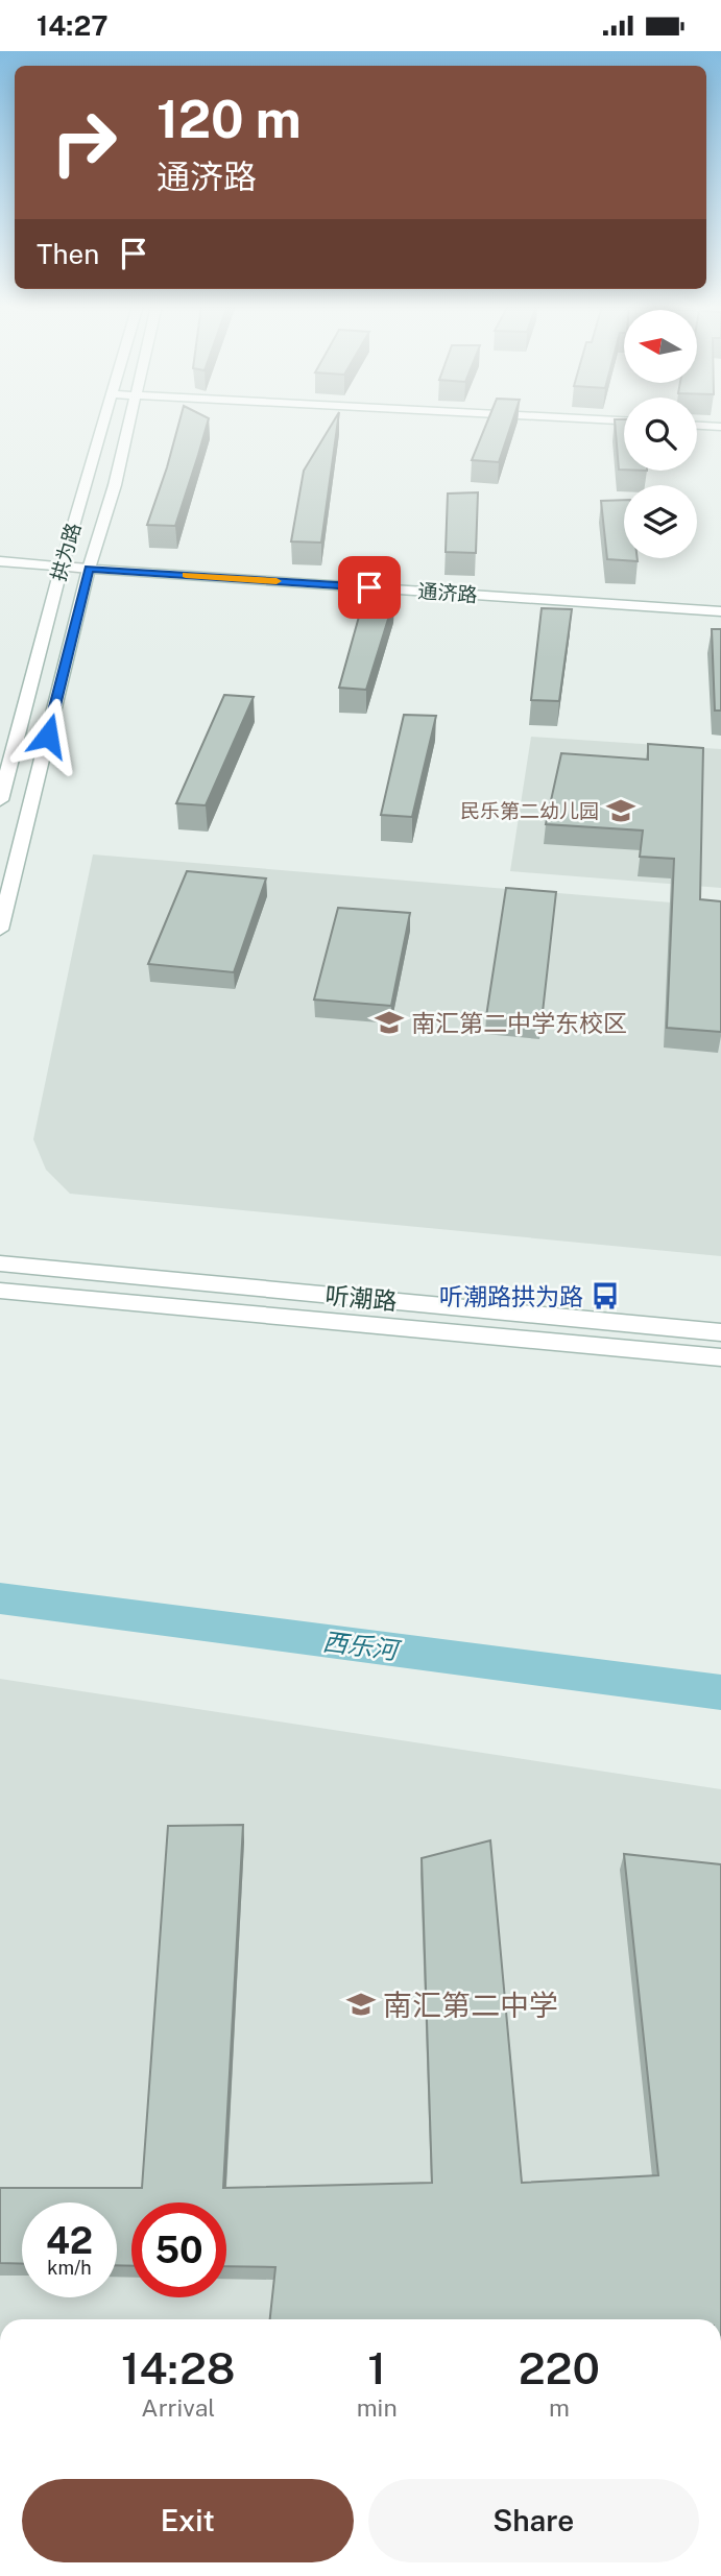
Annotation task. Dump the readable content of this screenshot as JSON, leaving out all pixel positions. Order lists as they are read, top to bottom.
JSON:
{
  "streets": {
    "main road": ["拱为路", "通济路", "听潮路"]
  },
  "crossings": [
    ["拱为路", "通济路"]
  ],
  "water": ["西乐河"],
  "places": {
    "school or university": ["民乐第二幼儿园", "南汇第二中学东校区", "南汇第二中学"],
    "bus stop": ["听潮路拱为路"]
  },
  "north": "left",
  "page": {
    "status": "14:27",
    "turn": ["120 m", "通济路"],
    "then": "Then",
    "speed": "42 km/h",
    "limit": "50",
    "eta": [
      "14:28",
      "Arrival",
      "1",
      "min",
      "220",
      "m"
    ],
    "buttons": ["Exit", "Share"]
  }
}
